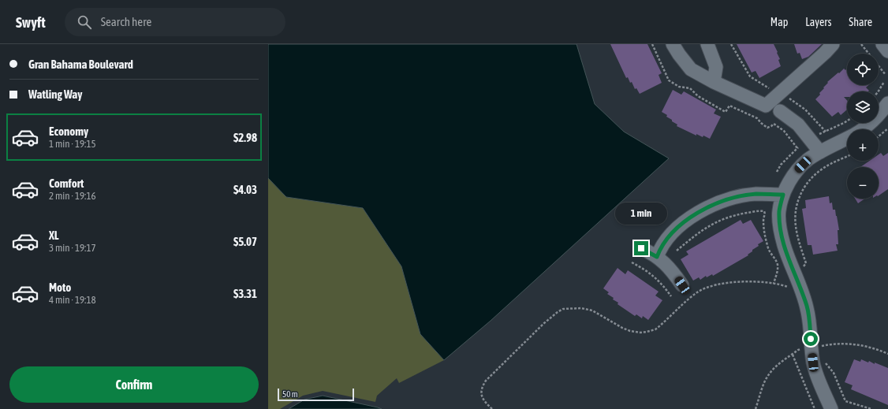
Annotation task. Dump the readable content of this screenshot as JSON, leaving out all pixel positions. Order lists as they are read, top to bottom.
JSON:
{
  "scale_bar": "50 m",
  "page": {
    "header": "Swyft",
    "search": "Search here",
    "nav": ["Map", "Layers", "Share"],
    "banner": ["Gran Bahama Boulevard", "Watling Way"],
    "map_buttons": ["+", "−"],
    "list": [
      {
        "name": "Economy",
        "note": "1 min · 19:15",
        "value": "$2.98"
      },
      {
        "name": "Comfort",
        "note": "2 min · 19:16",
        "value": "$4.03"
      },
      {
        "name": "XL",
        "note": "3 min · 19:17",
        "value": "$5.07"
      },
      {
        "name": "Moto",
        "note": "4 min · 19:18",
        "value": "$3.31"
      }
    ],
    "bubble": "1 min",
    "buttons": "Confirm",
    "scale": "50 m"
  }
}
